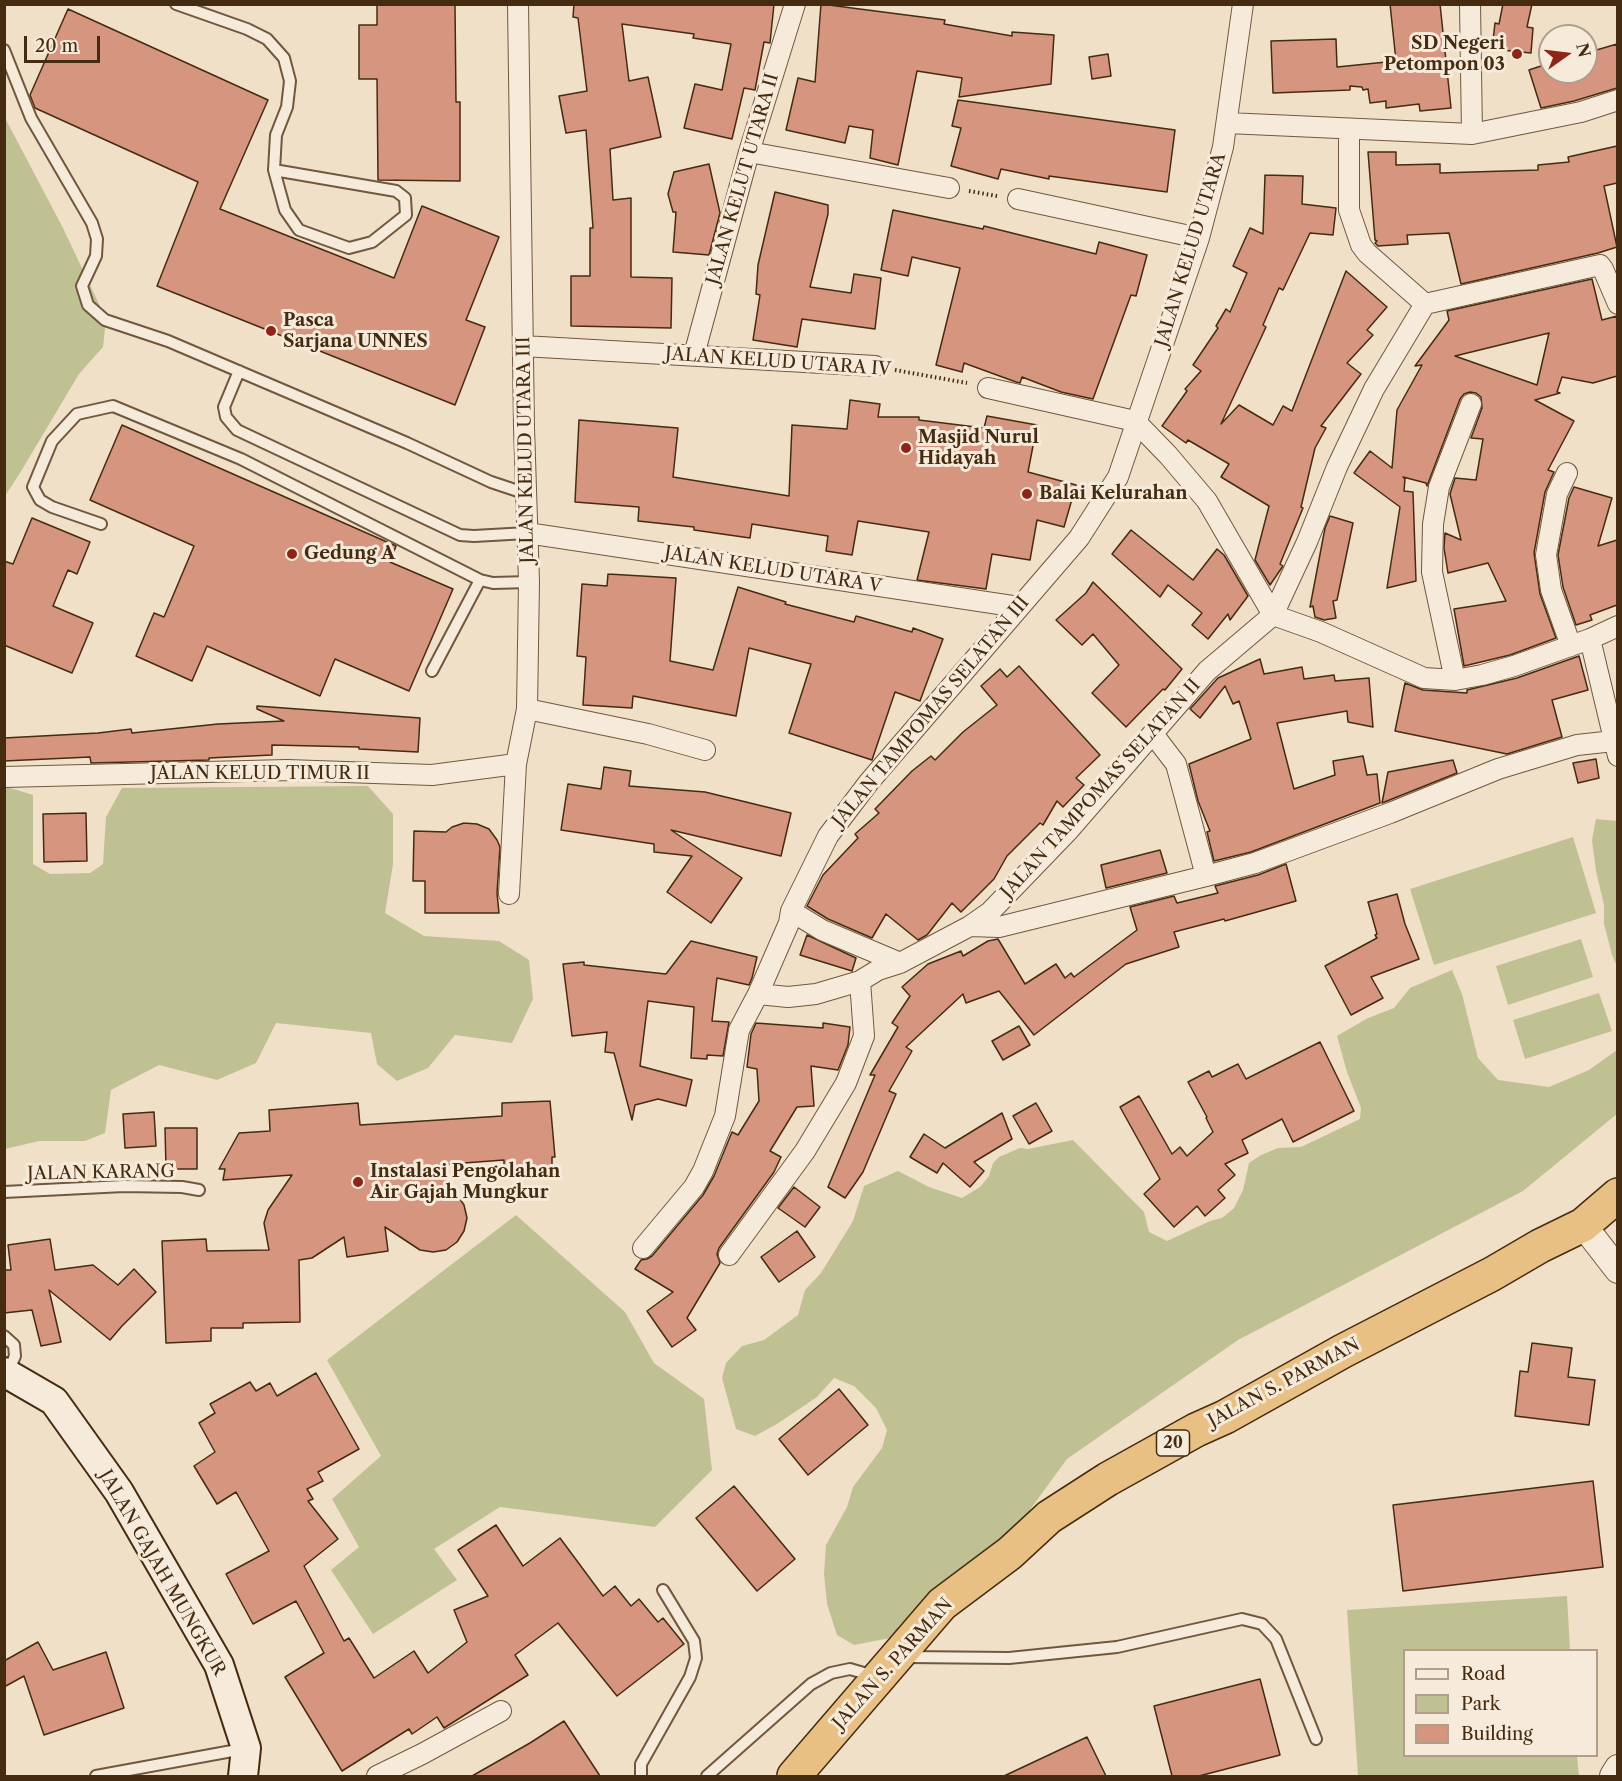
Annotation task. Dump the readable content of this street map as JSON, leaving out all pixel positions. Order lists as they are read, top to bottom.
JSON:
{
  "streets": {
    "highway": ["JALAN S. PARMAN", "20"],
    "main road": ["JALAN GAJAH MUNGKUR"],
    "street": [
      "JALAN KELUT UTARA II",
      "JALAN KELUD UTARA",
      "JALAN KELUD UTARA IV",
      "JALAN KELUD UTARA III",
      "JALAN KELUD UTARA V",
      "JALAN TAMPOMAS SELATAN III",
      "JALAN KELUD TIMUR II",
      "JALAN TAMPOMAS SELATAN II"
    ],
    "lane": ["JALAN KARANG"]
  },
  "crossings": [
    ["JALAN KELUT UTARA II", "JALAN KELUD UTARA IV"],
    ["JALAN KELUD UTARA", "JALAN TAMPOMAS SELATAN III"],
    ["JALAN KELUD UTARA IV", "JALAN KELUD UTARA III"],
    ["JALAN KELUD UTARA III", "JALAN KELUD UTARA V"],
    ["JALAN KELUD UTARA III", "JALAN KELUD TIMUR II"],
    ["JALAN KELUD UTARA V", "JALAN TAMPOMAS SELATAN III"],
    ["JALAN TAMPOMAS SELATAN III", "JALAN TAMPOMAS SELATAN II"]
  ],
  "places": [
    "SD Negeri Petompon 03",
    "Pasca Sarjana UNNES",
    "Masjid Nurul Hidayah",
    "Balai Kelurahan",
    "Gedung A",
    "Instalasi Pengolahan Air Gajah Mungkur"
  ],
  "legend": ["Road", "Park", "Building"],
  "scale_bar": "20 m",
  "north": "right"
}
